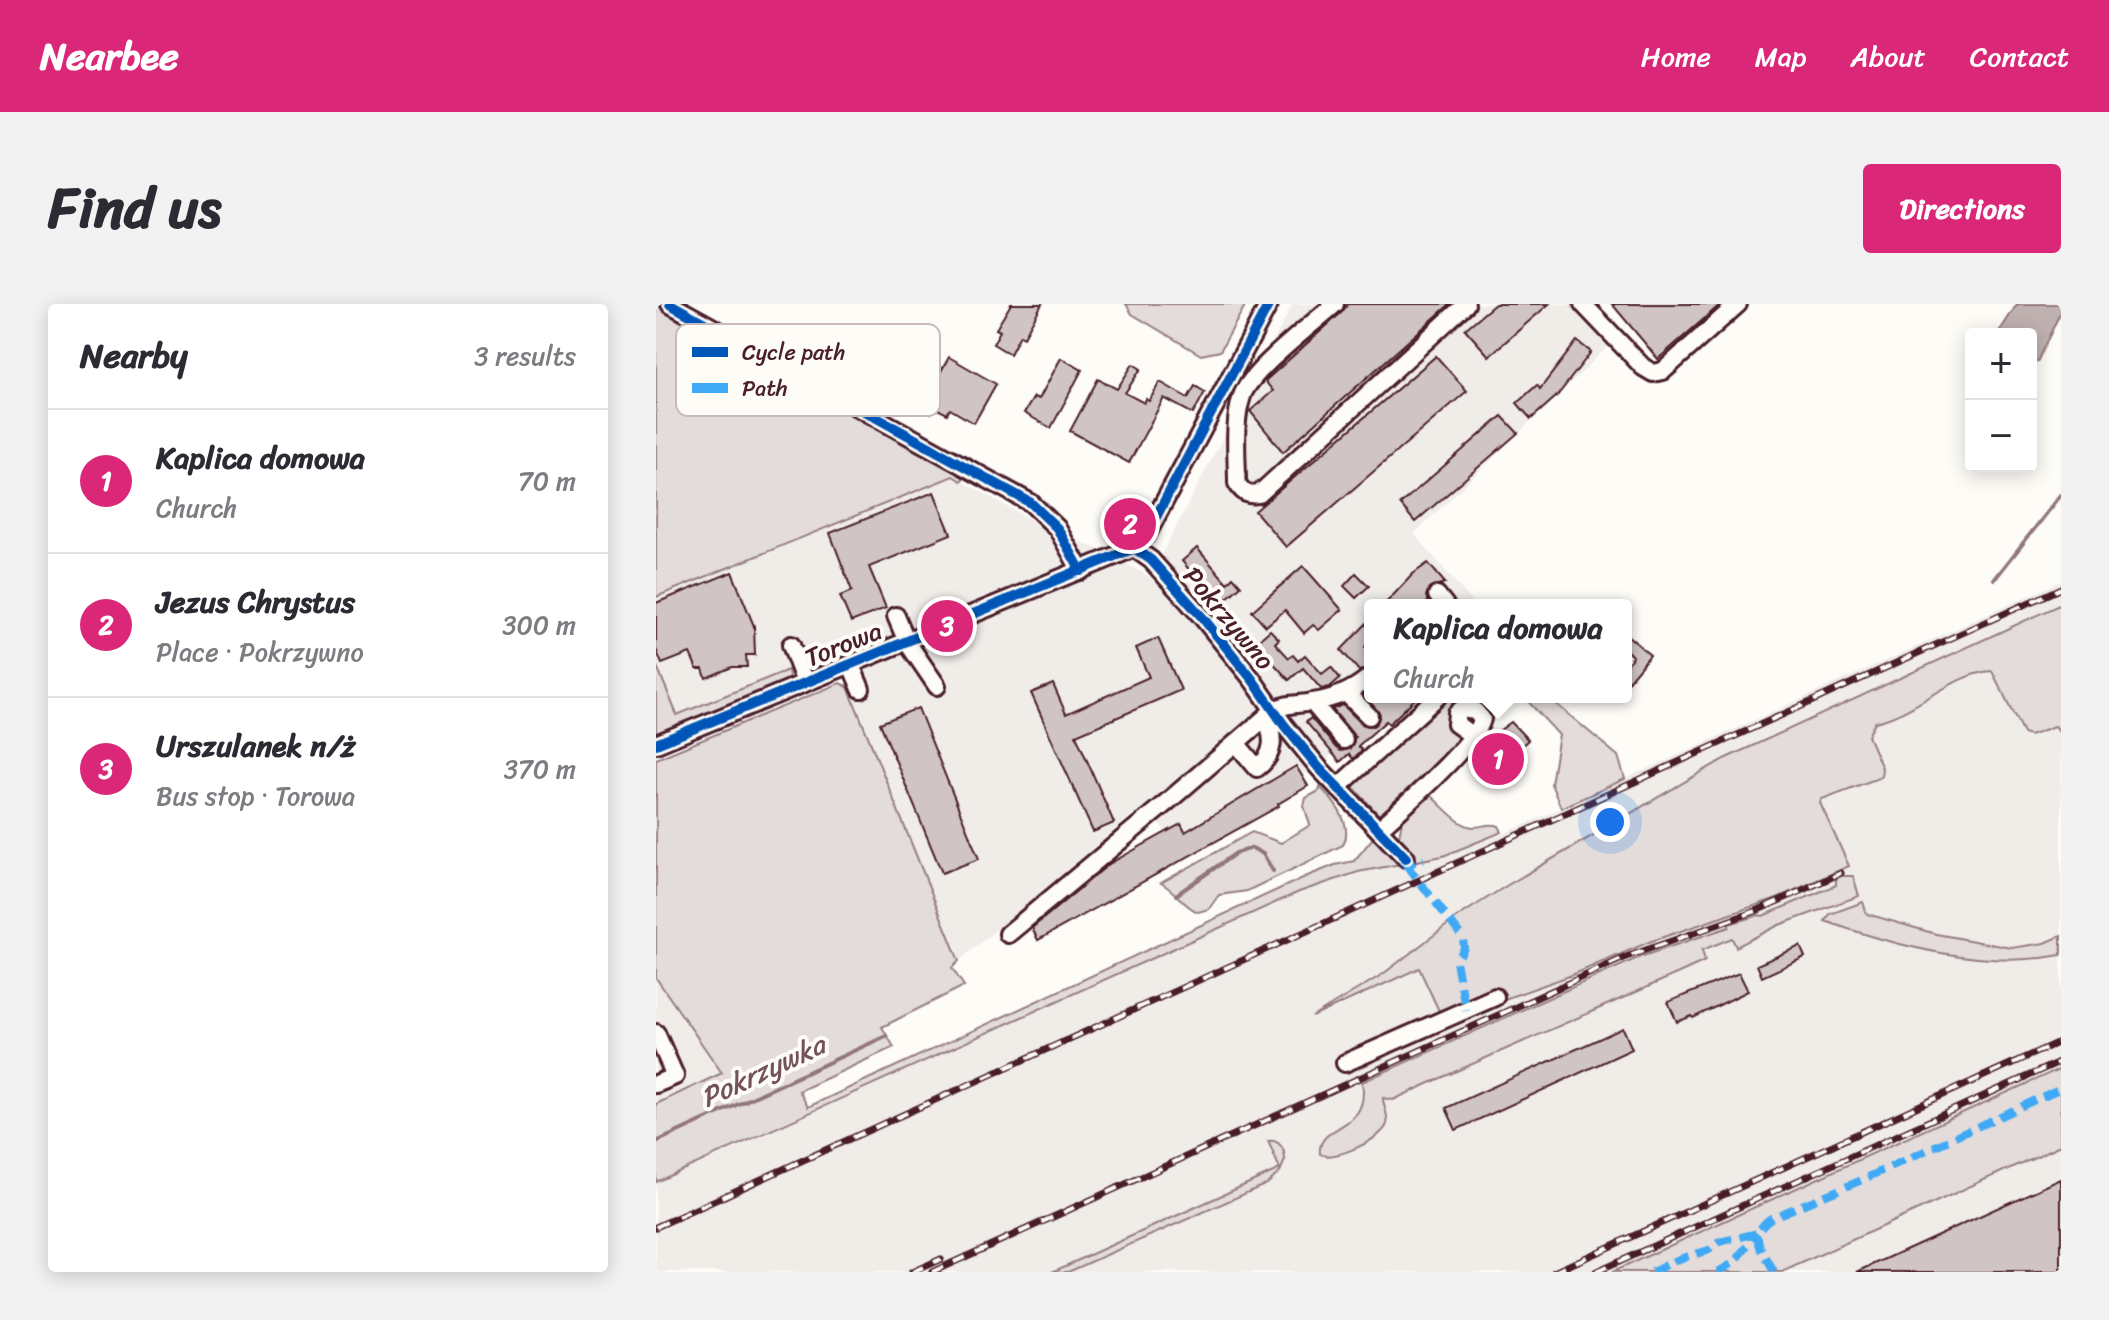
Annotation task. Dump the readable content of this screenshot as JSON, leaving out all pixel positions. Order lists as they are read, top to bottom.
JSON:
{
  "streets": {
    "street": ["Pokrzywno", "Torowa"]
  },
  "crossings": [
    ["Pokrzywno", "Torowa"]
  ],
  "water": ["Pokrzywka"],
  "legend": ["Cycle path", "Path"],
  "page": {
    "header": "Nearbee",
    "nav": [
      "Home",
      "Map",
      "About",
      "Contact"
    ],
    "title": "Find us",
    "buttons": "Directions",
    "heading": ["Nearby", "3 results"],
    "map_buttons": ["+", "−"],
    "list": [
      {
        "mark": "1",
        "name": "Kaplica domowa",
        "note": "Church",
        "value": "70 m"
      },
      {
        "mark": "2",
        "name": "Jezus Chrystus",
        "note": "Place · Pokrzywno",
        "value": "300 m"
      },
      {
        "mark": "3",
        "name": "Urszulanek n/ż",
        "note": "Bus stop · Torowa",
        "value": "370 m"
      }
    ],
    "pins": ["2", "3", "1"],
    "popup": ["Kaplica domowa", "Church"]
  }
}
